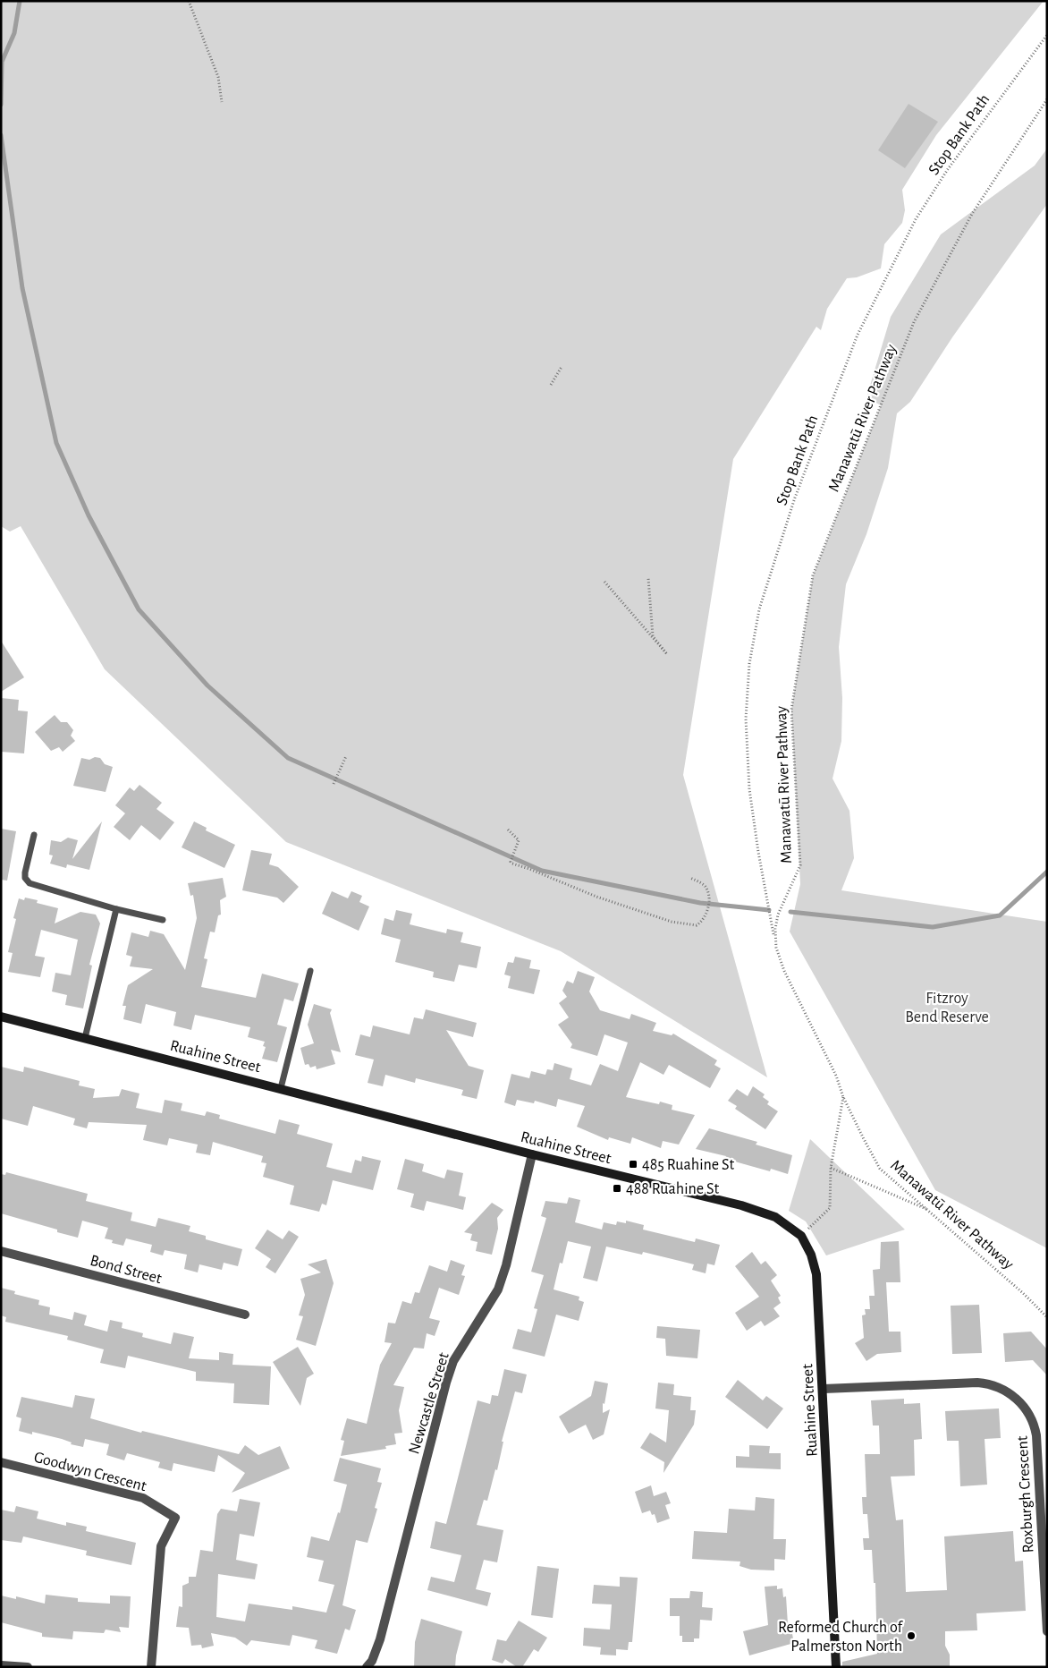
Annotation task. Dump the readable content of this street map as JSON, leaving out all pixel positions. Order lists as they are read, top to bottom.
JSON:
{
  "streets": {
    "street": [
      "Ruahine Street",
      "Bond Street",
      "Newcastle Street",
      "Goodwyn Crescent",
      "Roxburgh Crescent"
    ],
    "path": ["Stop Bank Path", "Manawatū River Pathway"]
  },
  "crossings": [
    ["Stop Bank Path", "Manawatū River Pathway"],
    ["Ruahine Street", "Newcastle Street"],
    ["Ruahine Street", "Roxburgh Crescent"]
  ],
  "parks": ["Fitzroy Bend Reserve"],
  "places": {
    "transit": ["485 Ruahine St", "488 Ruahine St"],
    "other": ["Reformed Church of Palmerston North"]
  }
}
